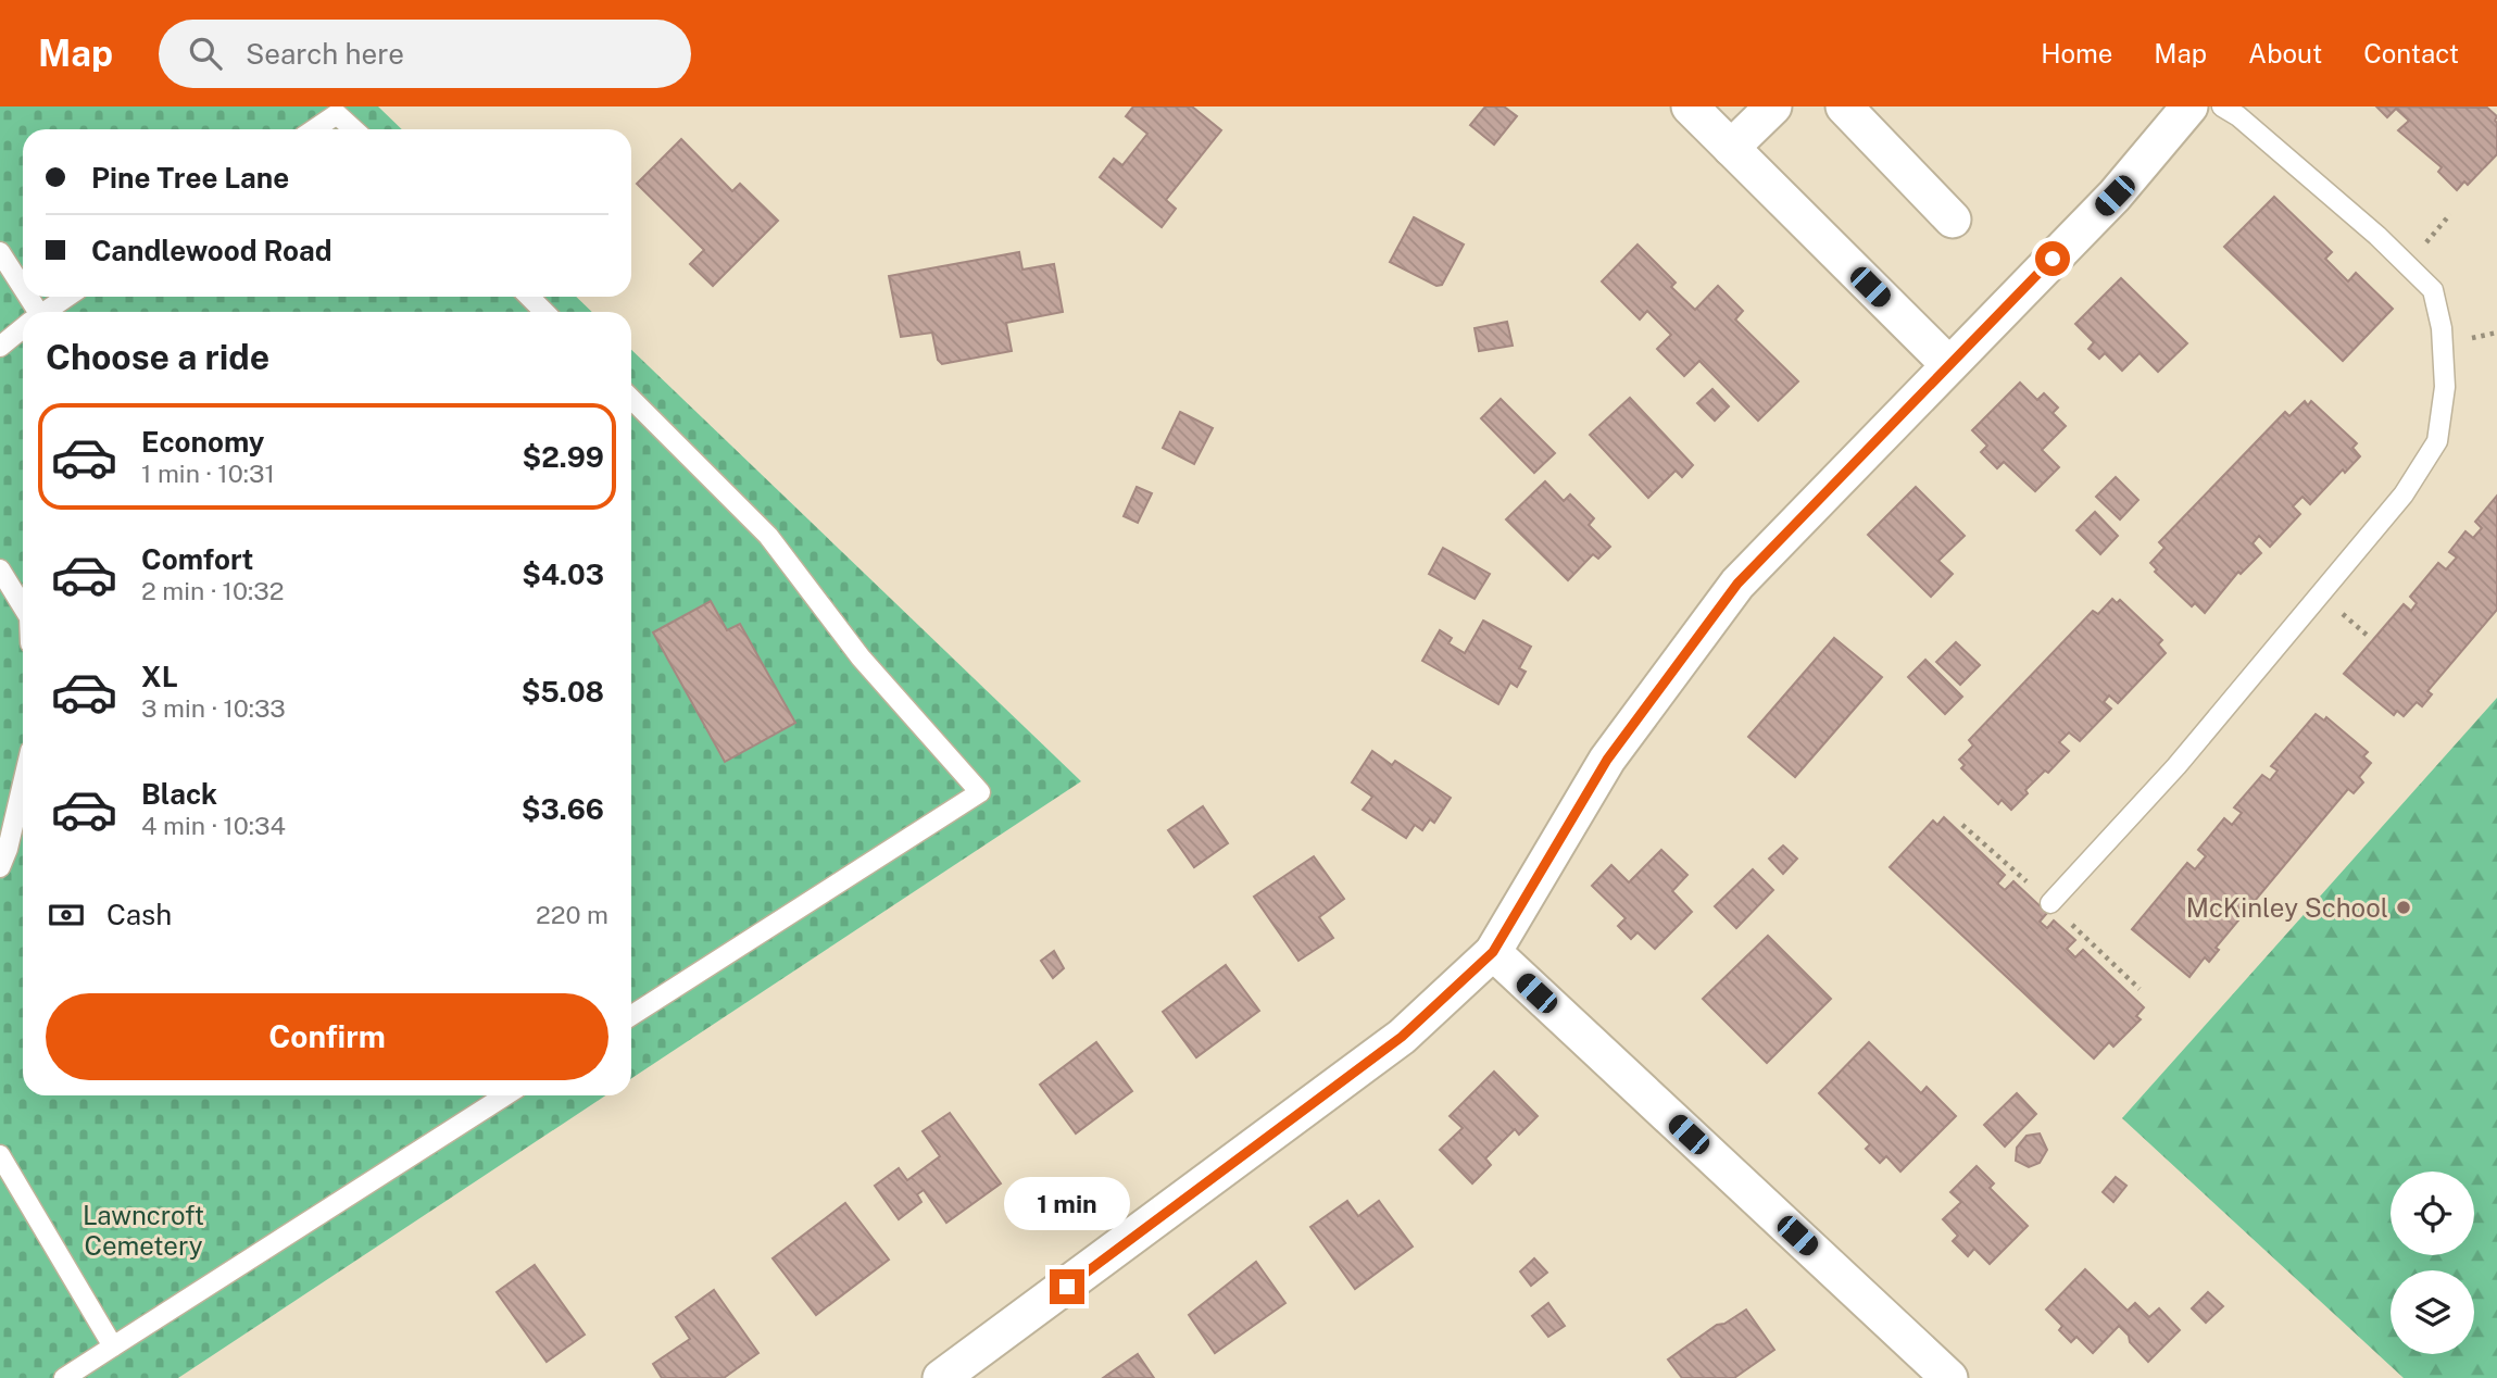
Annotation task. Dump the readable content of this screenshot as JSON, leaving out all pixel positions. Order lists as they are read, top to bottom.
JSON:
{
  "parks": ["Lawncroft Cemetery"],
  "places": ["McKinley School"],
  "page": {
    "header": "Map",
    "search": "Search here",
    "nav": [
      "Home",
      "Map",
      "About",
      "Contact"
    ],
    "banner": ["Pine Tree Lane", "Candlewood Road"],
    "heading": "Choose a ride",
    "list": [
      {
        "name": "Economy",
        "note": "1 min · 10:31",
        "value": "$2.99"
      },
      {
        "name": "Comfort",
        "note": "2 min · 10:32",
        "value": "$4.03"
      },
      {
        "name": "XL",
        "note": "3 min · 10:33",
        "value": "$5.08"
      },
      {
        "name": "Black",
        "note": "4 min · 10:34",
        "value": "$3.66"
      }
    ],
    "pay": ["Cash", "220 m"],
    "buttons": "Confirm",
    "bubble": "1 min"
  }
}
